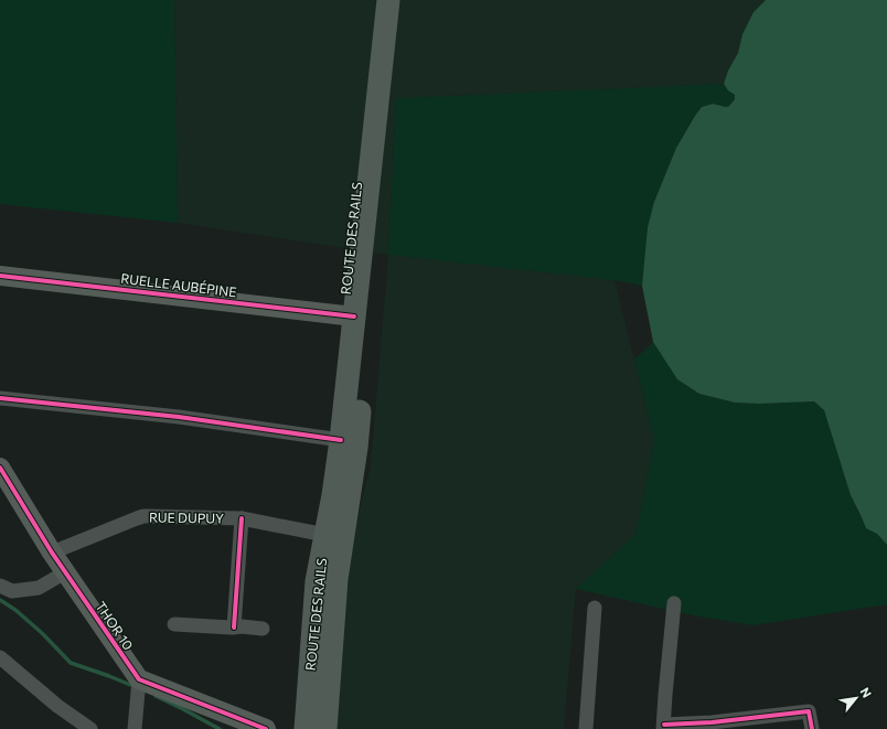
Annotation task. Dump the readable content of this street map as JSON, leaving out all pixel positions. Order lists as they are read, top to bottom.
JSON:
{
  "streets": {
    "main road": ["ROUTE DES RAILS"],
    "street": ["RUELLE AUBÉPINE", "RUE DUPUY", "THOR 10"]
  },
  "crossings": [
    ["ROUTE DES RAILS", "RUELLE AUBÉPINE"],
    ["ROUTE DES RAILS", "RUE DUPUY"],
    ["RUE DUPUY", "THOR 10"]
  ],
  "north": "top right"
}
